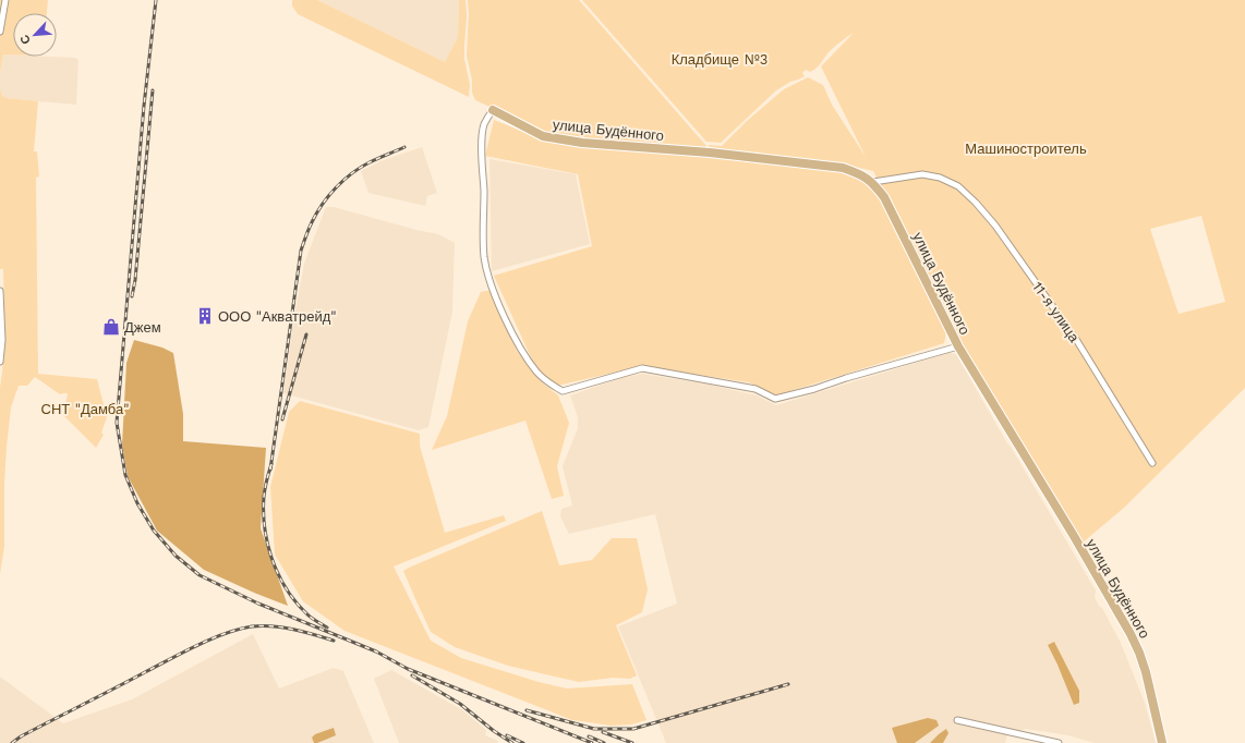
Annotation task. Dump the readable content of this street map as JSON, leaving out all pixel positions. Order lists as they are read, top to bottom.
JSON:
{
  "streets": {
    "main road": ["улица Будённого"],
    "street": ["11-я улица"]
  },
  "crossings": [
    ["улица Будённого", "11-я улица"]
  ],
  "parks": ["Кладбище №3", "Машиностроитель", "СНТ \"Дамба\""],
  "places": {
    "building": ["ООО \"Акватрейд\""],
    "shop": ["Джем"]
  },
  "north": "bottom left"
}
